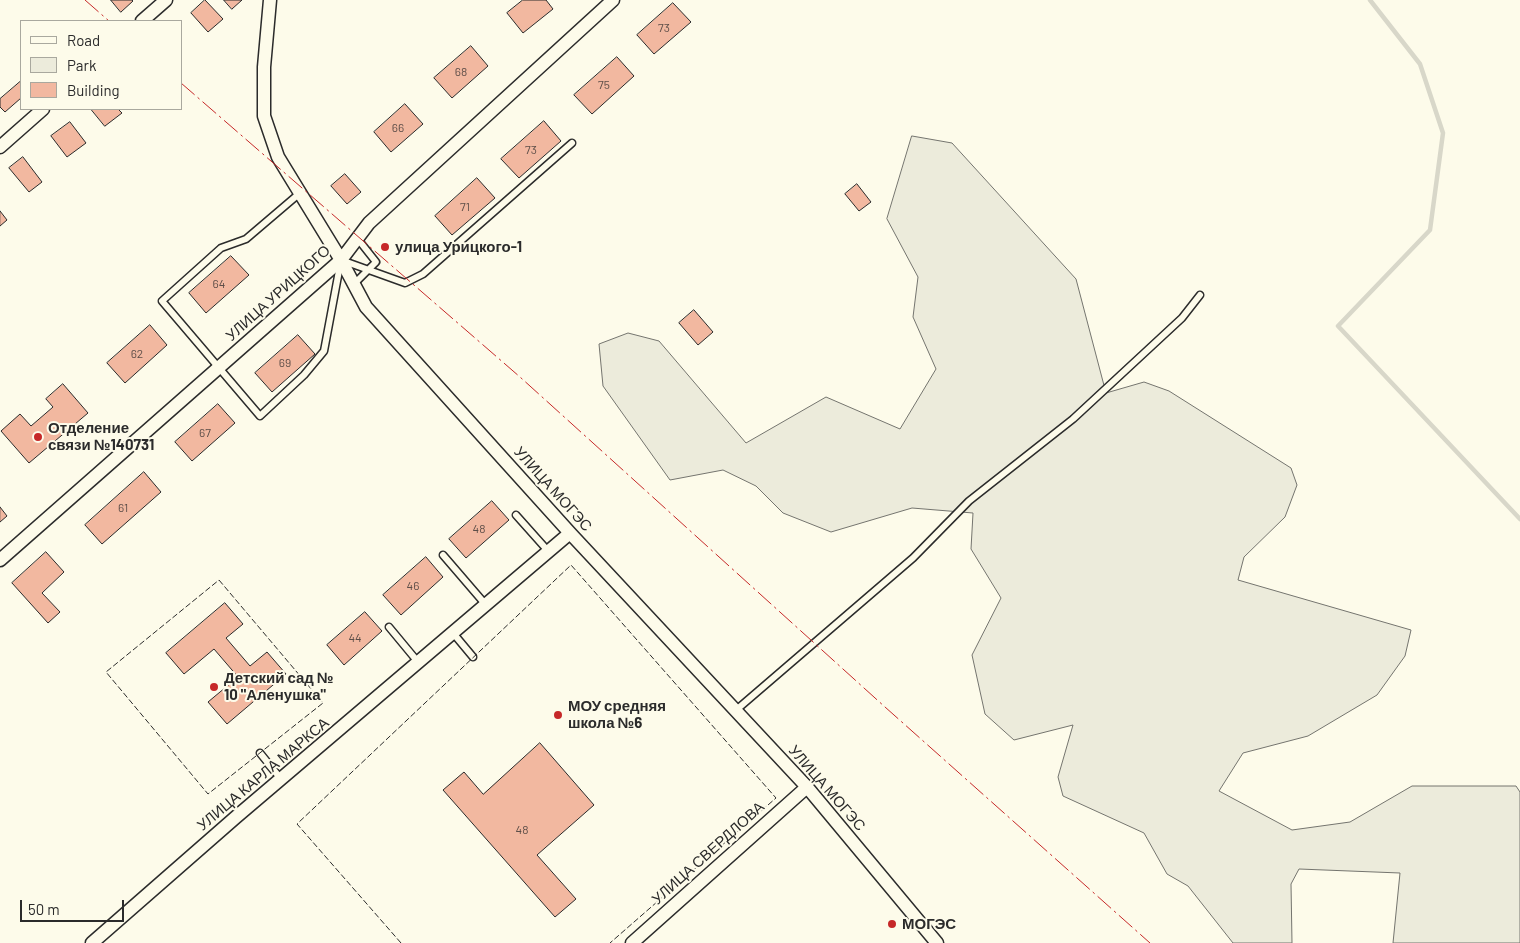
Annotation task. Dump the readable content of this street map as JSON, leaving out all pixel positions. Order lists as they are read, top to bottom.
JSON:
{
  "streets": {
    "street": [
      "УЛИЦА УРИЦКОГО",
      "УЛИЦА МОГЭС",
      "УЛИЦА КАРЛА МАРКСА",
      "УЛИЦА СВЕРДЛОВА"
    ]
  },
  "crossings": [
    ["УЛИЦА УРИЦКОГО", "УЛИЦА МОГЭС"],
    ["УЛИЦА МОГЭС", "УЛИЦА КАРЛА МАРКСА"],
    ["УЛИЦА МОГЭС", "УЛИЦА СВЕРДЛОВА"]
  ],
  "places": [
    "улица Урицкого-1",
    "Отделение связи №140731",
    "Детский сад № 10 \"Аленушка\"",
    "МОУ средняя школа №6",
    "МОГЭС"
  ],
  "house_numbers": [
    "73",
    "68",
    "75",
    "66",
    "73",
    "71",
    "64",
    "62",
    "69",
    "67",
    "61",
    "48",
    "46",
    "44",
    "48"
  ],
  "legend": ["Road", "Park", "Building"],
  "scale_bar": "50 m"
}
